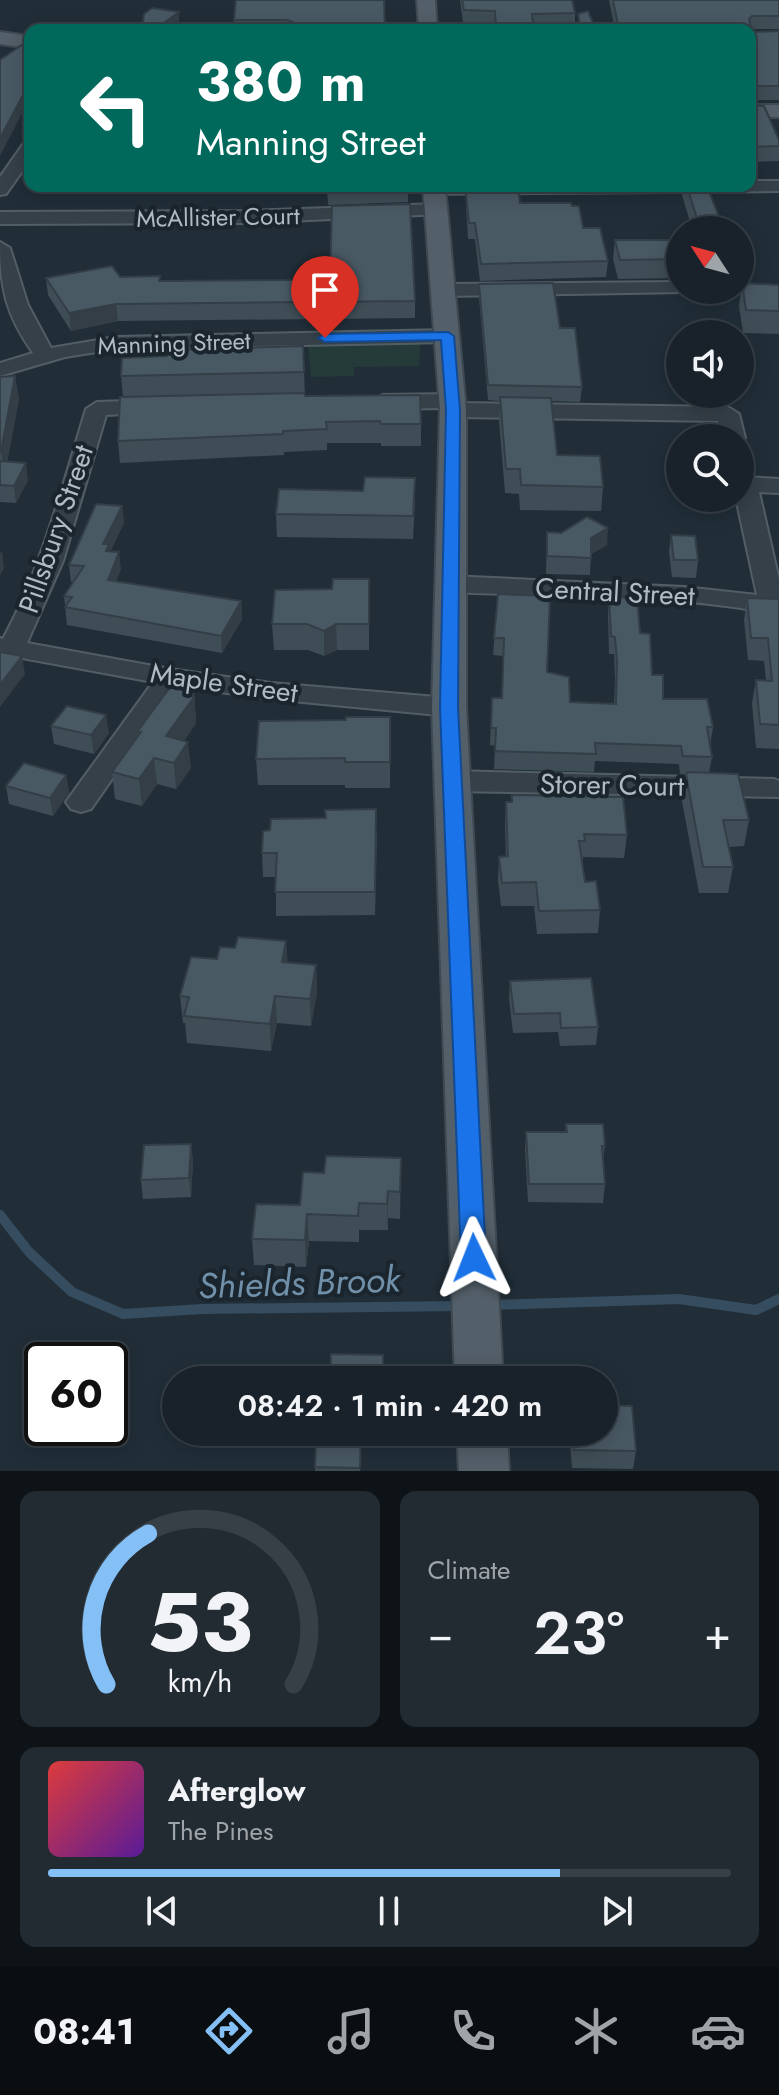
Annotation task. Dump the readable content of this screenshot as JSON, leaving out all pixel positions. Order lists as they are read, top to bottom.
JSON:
{
  "streets": {
    "street": [
      "McAllister Court",
      "Manning Street",
      "Pillsbury Street",
      "Central Street",
      "Maple Street",
      "Storer Court"
    ]
  },
  "crossings": [
    ["Pillsbury Street", "Maple Street"]
  ],
  "water": ["Shields Brook"],
  "north": "top left",
  "page": {
    "turn": ["380 m", "Manning Street"],
    "limit": "60",
    "trip": "08:42 · 1 min · 420 m",
    "tile": "Climate",
    "heat": ["−", "23°", "+"],
    "song": ["Afterglow", "The Pines"],
    "tabs": "08:41",
    "gauge": ["53", "km/h"]
  }
}
